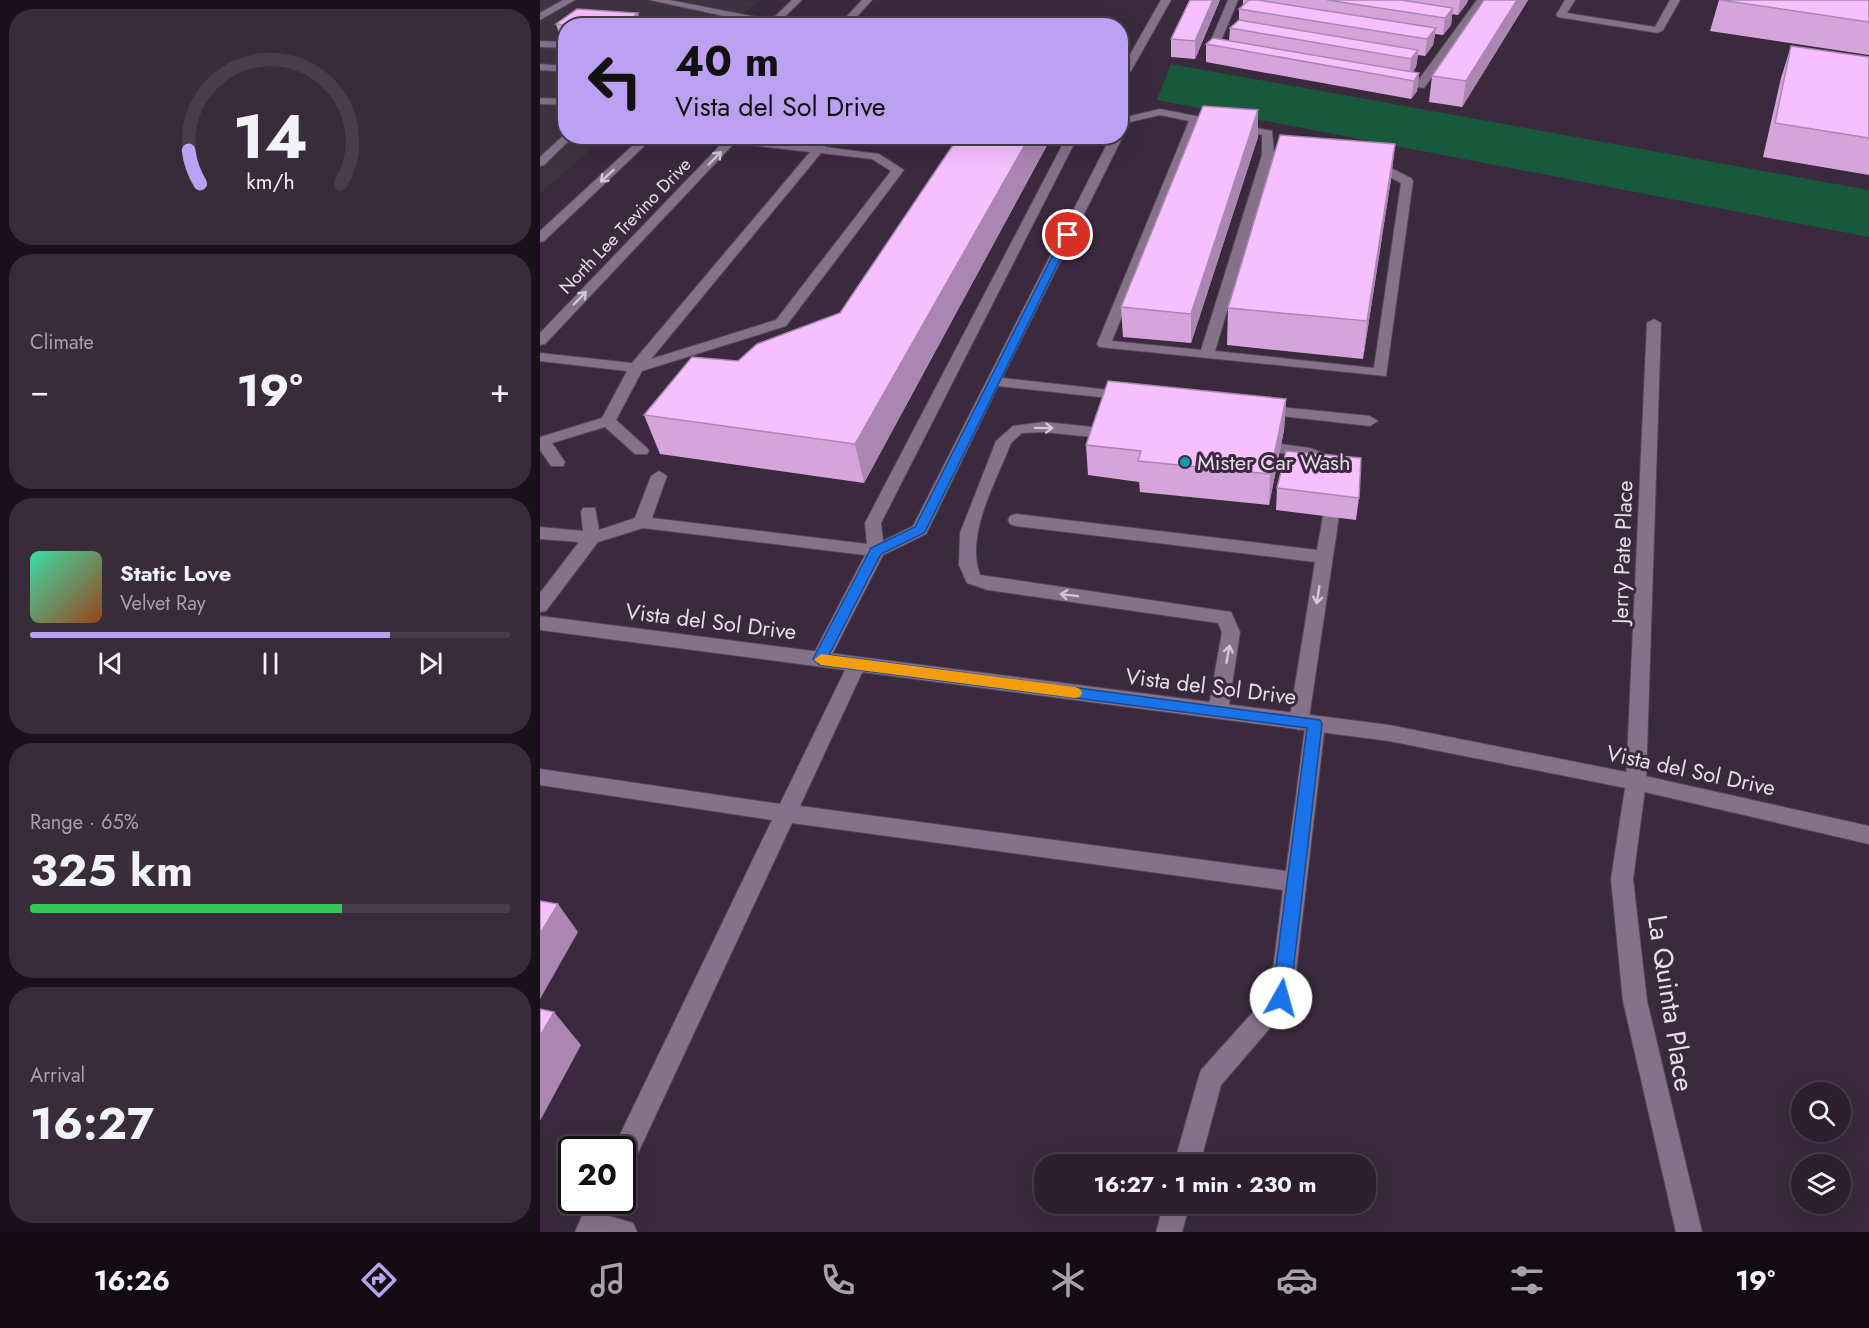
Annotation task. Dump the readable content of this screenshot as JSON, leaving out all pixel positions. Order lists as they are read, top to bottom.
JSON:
{
  "streets": {
    "main road": [
      "North Lee Trevino Drive",
      "Jerry Pate Place",
      "Vista del Sol Drive",
      "La Quinta Place"
    ]
  },
  "crossings": [
    ["Jerry Pate Place", "Vista del Sol Drive"],
    ["Jerry Pate Place", "La Quinta Place"],
    ["Vista del Sol Drive", "La Quinta Place"]
  ],
  "places": ["Mister Car Wash"],
  "page": {
    "turn": ["40 m", "Vista del Sol Drive"],
    "tile": [
      "Climate",
      ["Range · 65%", "325 km"],
      ["Arrival", "16:27"]
    ],
    "heat": ["−", "19°", "+"],
    "song": ["Static Love", "Velvet Ray"],
    "limit": "20",
    "trip": "16:27 · 1 min · 230 m",
    "tabs": ["16:26", "19°"],
    "gauge": ["14", "km/h"]
  }
}
